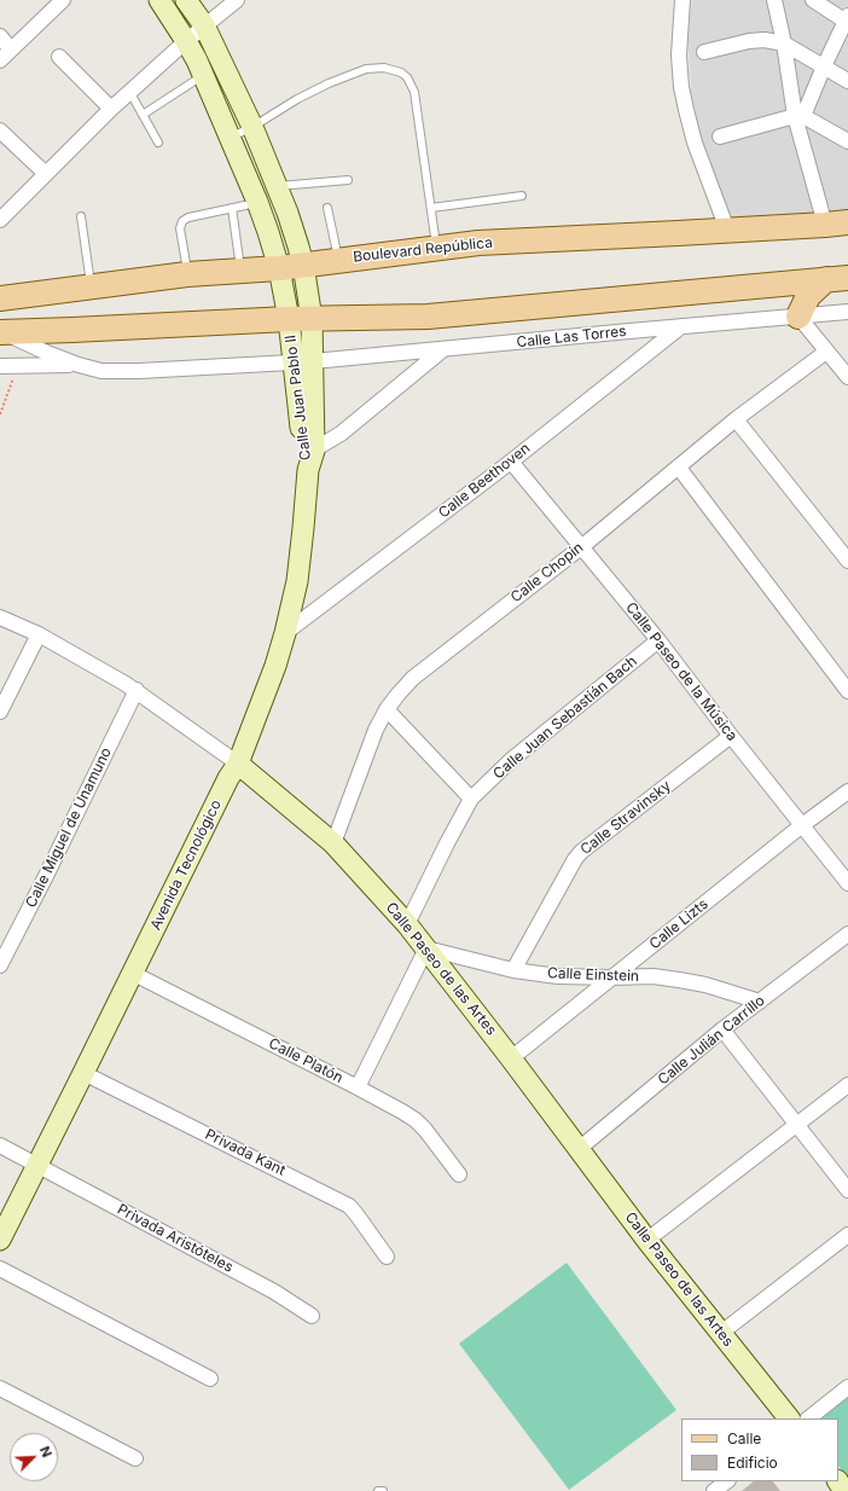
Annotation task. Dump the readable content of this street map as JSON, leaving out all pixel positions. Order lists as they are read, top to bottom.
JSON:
{
  "streets": {
    "main road": [
      "Boulevard República",
      "Calle Juan Pablo II",
      "Avenida Tecnológico",
      "Calle Paseo de las Artes"
    ],
    "street": [
      "Calle Las Torres",
      "Calle Beethoven",
      "Calle Chopin",
      "Calle Paseo de la Música",
      "Calle Juan Sebastián Bach",
      "Calle Stravinsky",
      "Calle Miguel de Unamuno",
      "Calle Lizts",
      "Calle Einstein",
      "Calle Julián Carrillo",
      "Calle Platón",
      "Privada Kant",
      "Privada Aristóteles"
    ]
  },
  "crossings": [
    ["Boulevard República", "Calle Juan Pablo II"],
    ["Calle Las Torres", "Calle Juan Pablo II"],
    ["Calle Las Torres", "Calle Beethoven"],
    ["Calle Juan Pablo II", "Avenida Tecnológico"],
    ["Calle Beethoven", "Calle Paseo de la Música"],
    ["Calle Beethoven", "Avenida Tecnológico"],
    ["Calle Chopin", "Calle Paseo de la Música"],
    ["Calle Chopin", "Calle Paseo de las Artes"],
    ["Calle Paseo de la Música", "Calle Juan Sebastián Bach"],
    ["Calle Paseo de la Música", "Calle Stravinsky"],
    ["Calle Paseo de la Música", "Calle Lizts"],
    ["Calle Juan Sebastián Bach", "Calle Paseo de las Artes"],
    ["Calle Stravinsky", "Calle Einstein"],
    ["Calle Miguel de Unamuno", "Calle Paseo de las Artes"],
    ["Avenida Tecnológico", "Calle Paseo de las Artes"],
    ["Avenida Tecnológico", "Calle Platón"],
    ["Avenida Tecnológico", "Privada Kant"],
    ["Avenida Tecnológico", "Privada Aristóteles"],
    ["Calle Lizts", "Calle Paseo de las Artes"],
    ["Calle Lizts", "Calle Einstein"],
    ["Calle Paseo de las Artes", "Calle Einstein"],
    ["Calle Paseo de las Artes", "Calle Julián Carrillo"],
    ["Calle Einstein", "Calle Julián Carrillo"]
  ],
  "legend": ["Calle", "Edificio"],
  "north": "top right"
}
